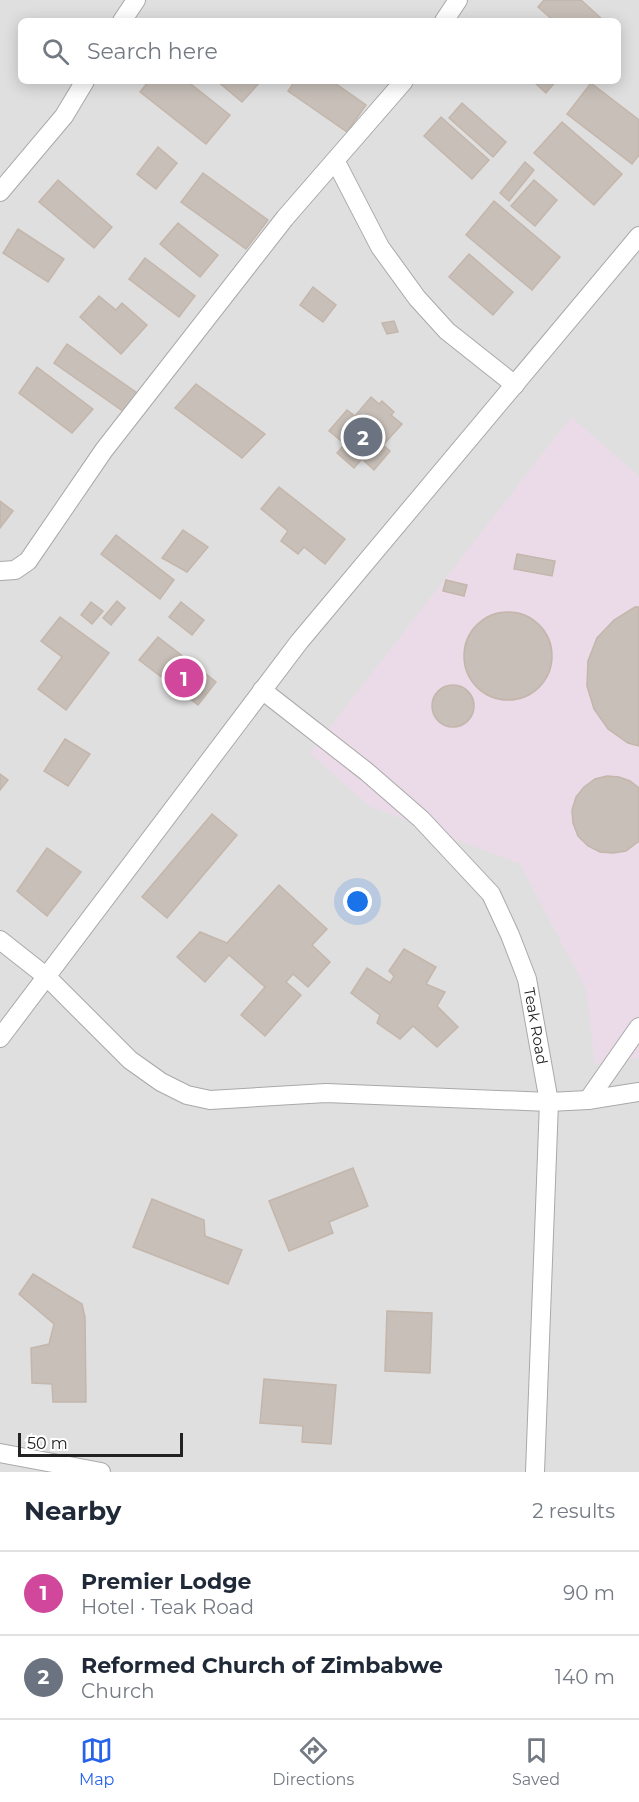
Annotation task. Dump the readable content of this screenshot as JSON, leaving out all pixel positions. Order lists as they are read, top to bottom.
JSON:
{
  "streets": {
    "street": ["Teak Road"]
  },
  "scale_bar": "50 m",
  "page": {
    "search": "Search here",
    "pins": ["2", "1"],
    "scale": "50 m",
    "heading": ["Nearby", "2 results"],
    "list": [
      {
        "mark": "1",
        "name": "Premier Lodge",
        "note": "Hotel · Teak Road",
        "value": "90 m"
      },
      {
        "mark": "2",
        "name": "Reformed Church of Zimbabwe",
        "note": "Church",
        "value": "140 m"
      }
    ],
    "nav": ["Map", "Directions", "Saved"]
  }
}
